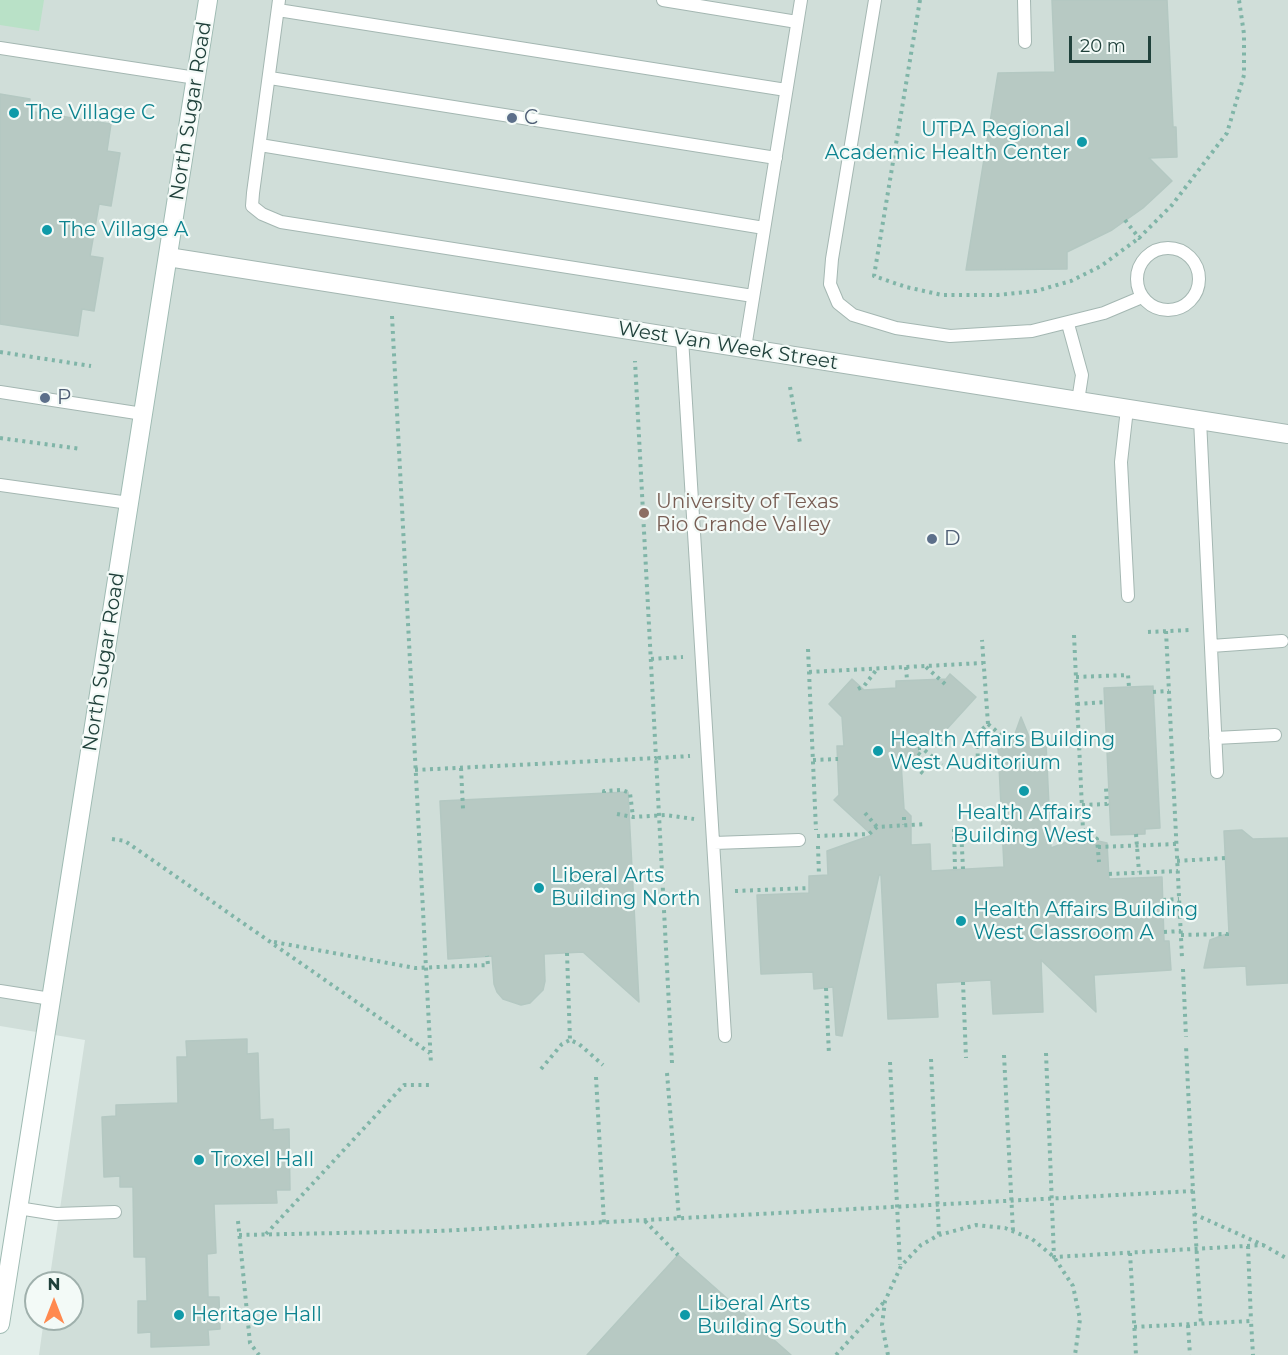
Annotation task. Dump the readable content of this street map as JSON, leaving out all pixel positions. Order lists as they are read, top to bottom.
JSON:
{
  "streets": {
    "street": ["North Sugar Road", "West Van Week Street"]
  },
  "crossings": [
    ["North Sugar Road", "West Van Week Street"]
  ],
  "places": [
    "The Village C",
    "C",
    "UTPA Regional Academic Health Center",
    "The Village A",
    "P",
    "University of Texas Rio Grande Valley",
    "D",
    "Health Affairs Building West Auditorium",
    "Health Affairs Building West",
    "Liberal Arts Building North",
    "Health Affairs Building West Classroom A",
    "Troxel Hall",
    "Heritage Hall",
    "Liberal Arts Building South"
  ],
  "scale_bar": "20 m",
  "north": "top"
}
